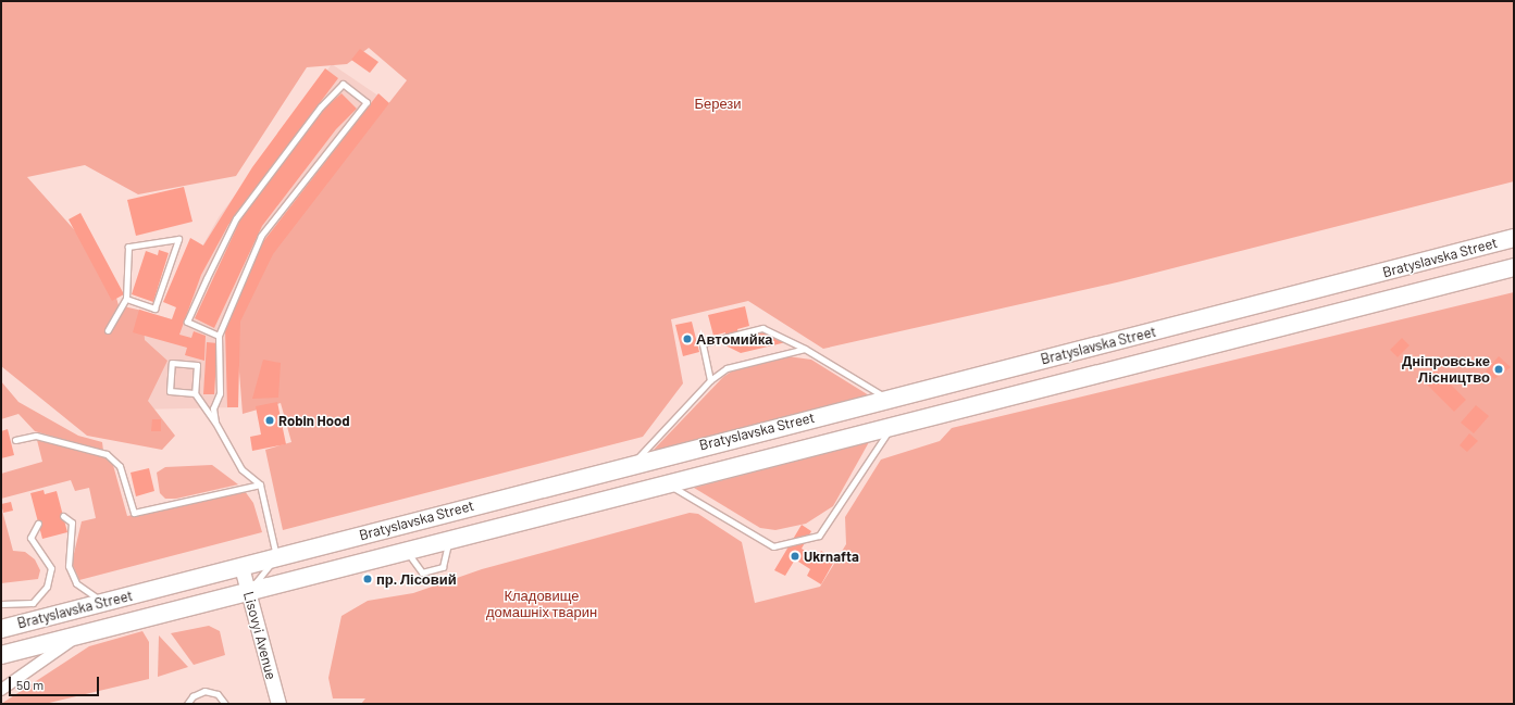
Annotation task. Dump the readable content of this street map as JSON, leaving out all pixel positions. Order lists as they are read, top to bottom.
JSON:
{
  "streets": {
    "main road": ["Bratyslavska Street"],
    "street": ["Lisovyi Avenue"]
  },
  "crossings": [
    ["Bratyslavska Street", "Lisovyi Avenue"]
  ],
  "parks": ["Берези", "Кладовище домашніх тварин"],
  "places": [
    "Автомийка",
    "Дніпровське Лісництво",
    "Robin Hood",
    "Ukrnafta",
    "пр. Лісовий"
  ],
  "scale_bar": "50 m"
}
